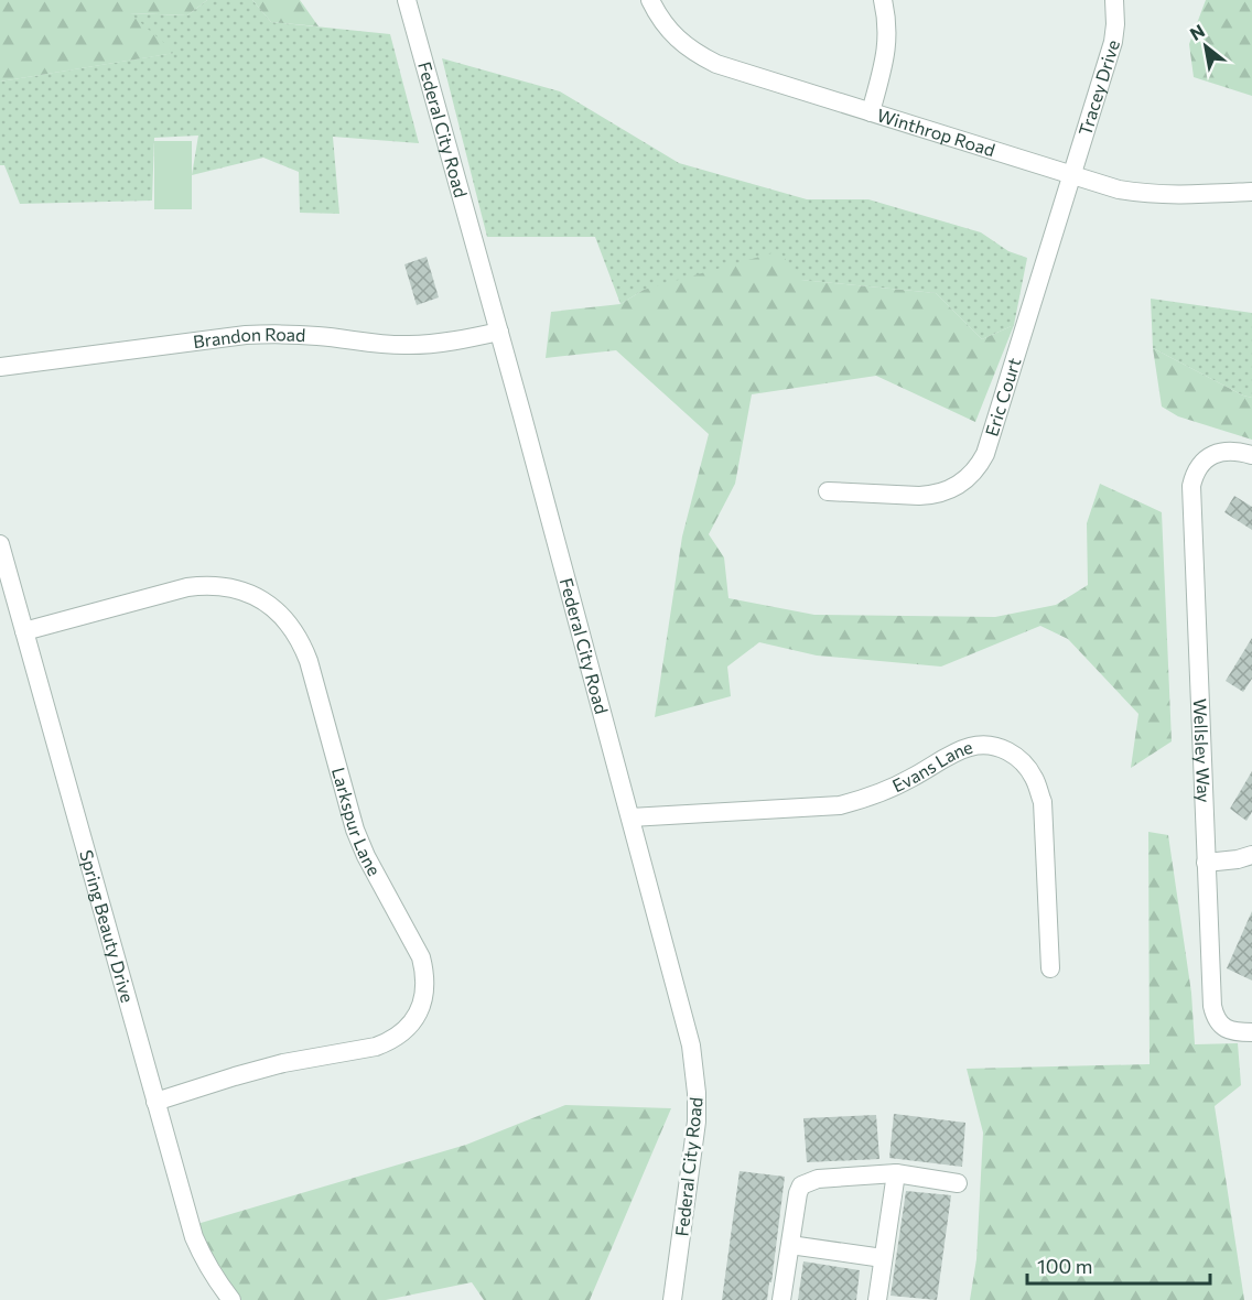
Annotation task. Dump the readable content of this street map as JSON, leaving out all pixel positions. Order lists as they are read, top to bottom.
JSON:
{
  "streets": {
    "street": [
      "Tracey Drive",
      "Federal City Road",
      "Winthrop Road",
      "Brandon Road",
      "Eric Court",
      "Wellsley Way",
      "Evans Lane",
      "Larkspur Lane",
      "Spring Beauty Drive"
    ]
  },
  "crossings": [
    ["Tracey Drive", "Winthrop Road"],
    ["Tracey Drive", "Eric Court"],
    ["Federal City Road", "Brandon Road"],
    ["Federal City Road", "Evans Lane"],
    ["Winthrop Road", "Eric Court"],
    ["Larkspur Lane", "Spring Beauty Drive"]
  ],
  "scale_bar": "100 m",
  "north": "top left"
}
